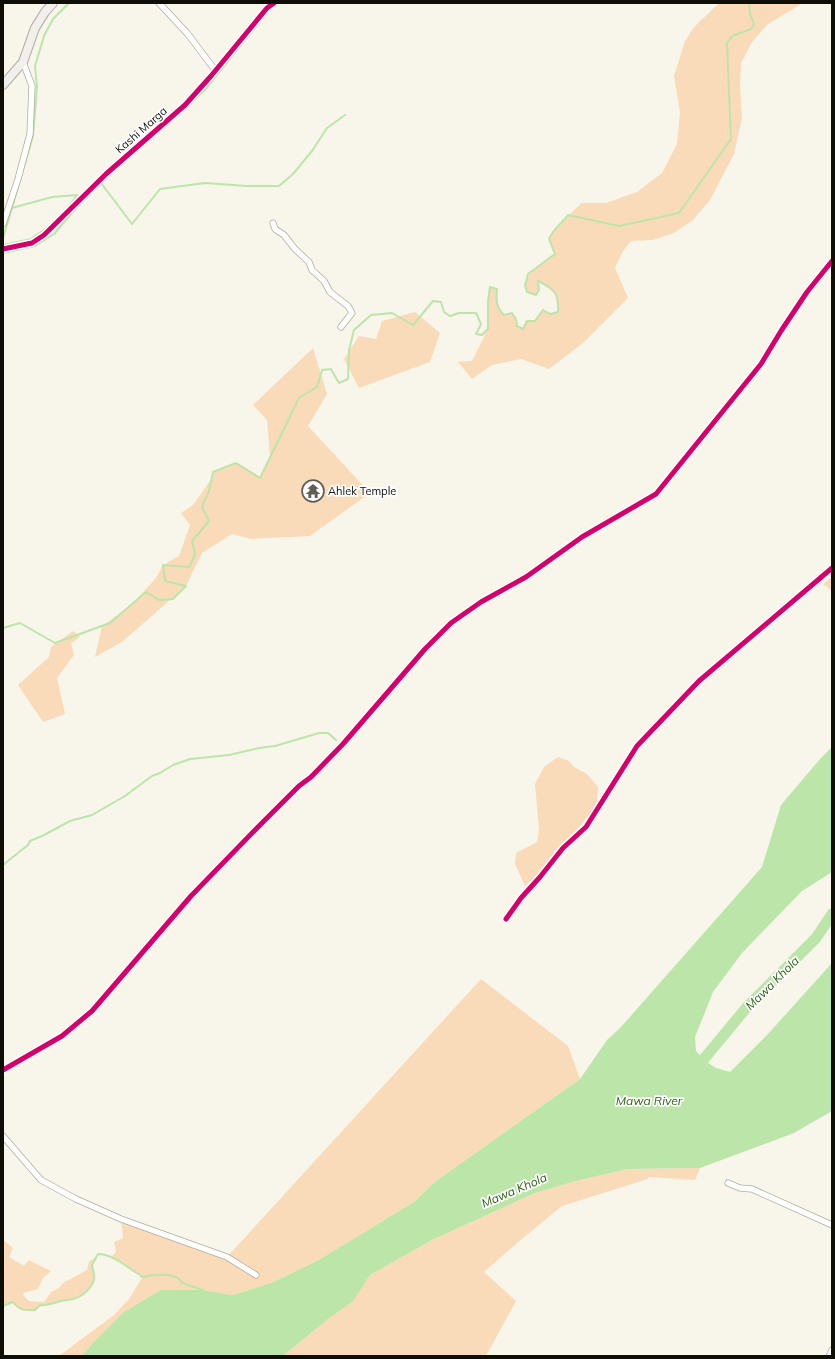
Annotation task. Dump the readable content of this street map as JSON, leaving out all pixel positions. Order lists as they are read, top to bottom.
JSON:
{
  "streets": {
    "street": ["Kashi Marga"]
  },
  "water": ["Mawa Khola", "Mawa River"],
  "places": {
    "temple": ["Ahlek Temple"]
  }
}
